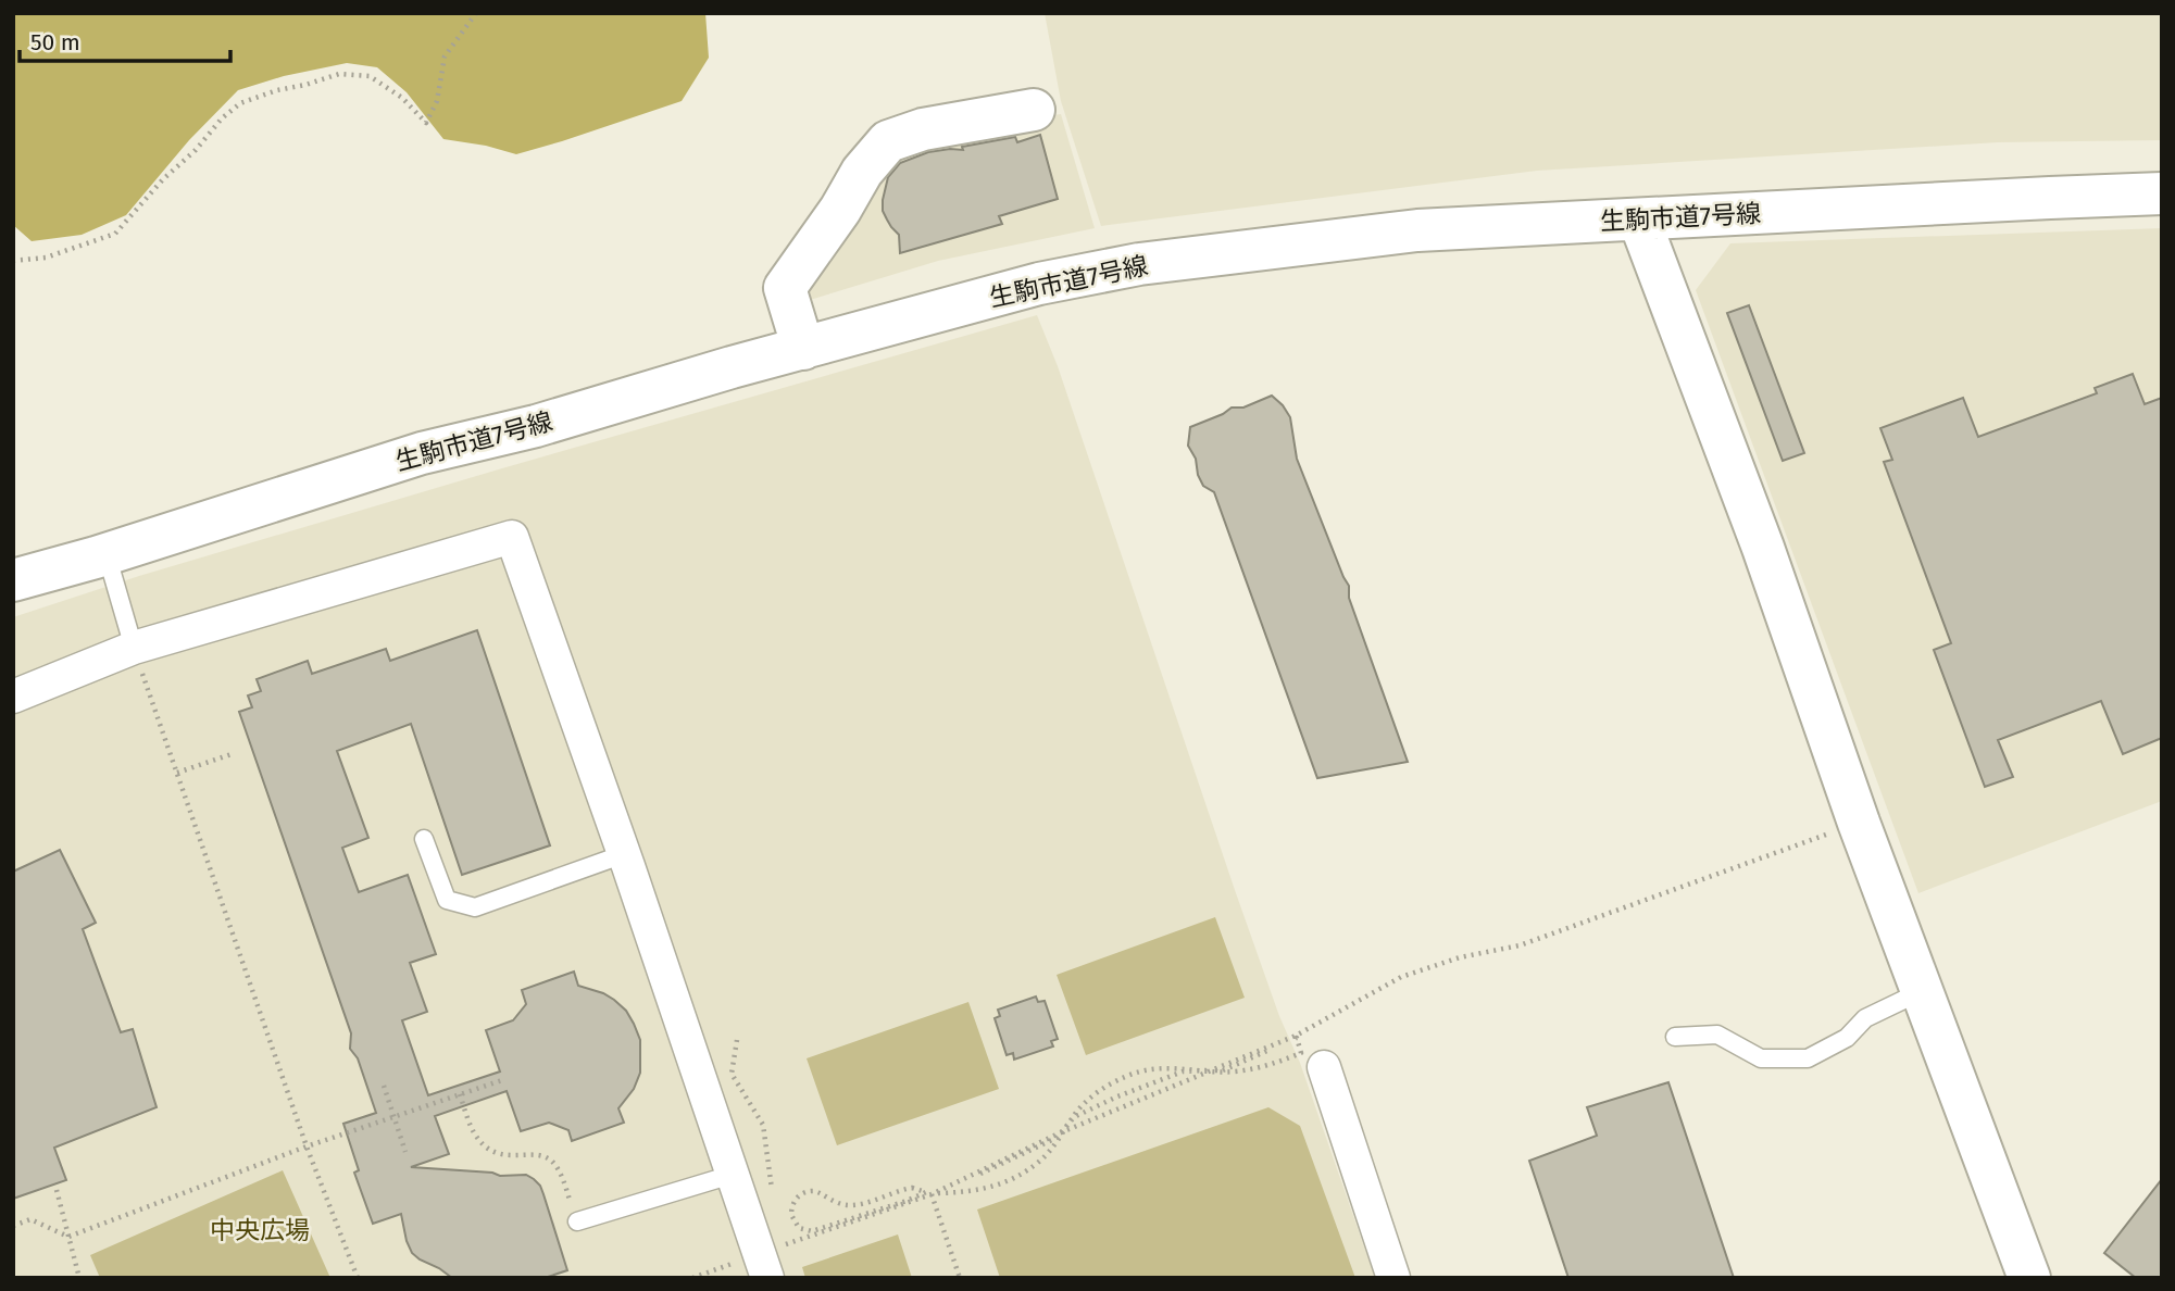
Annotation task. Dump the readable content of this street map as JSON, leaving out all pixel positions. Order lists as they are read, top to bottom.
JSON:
{
  "streets": {
    "street": ["生駒市道7号線"]
  },
  "parks": ["中央広場"],
  "scale_bar": "50 m"
}
